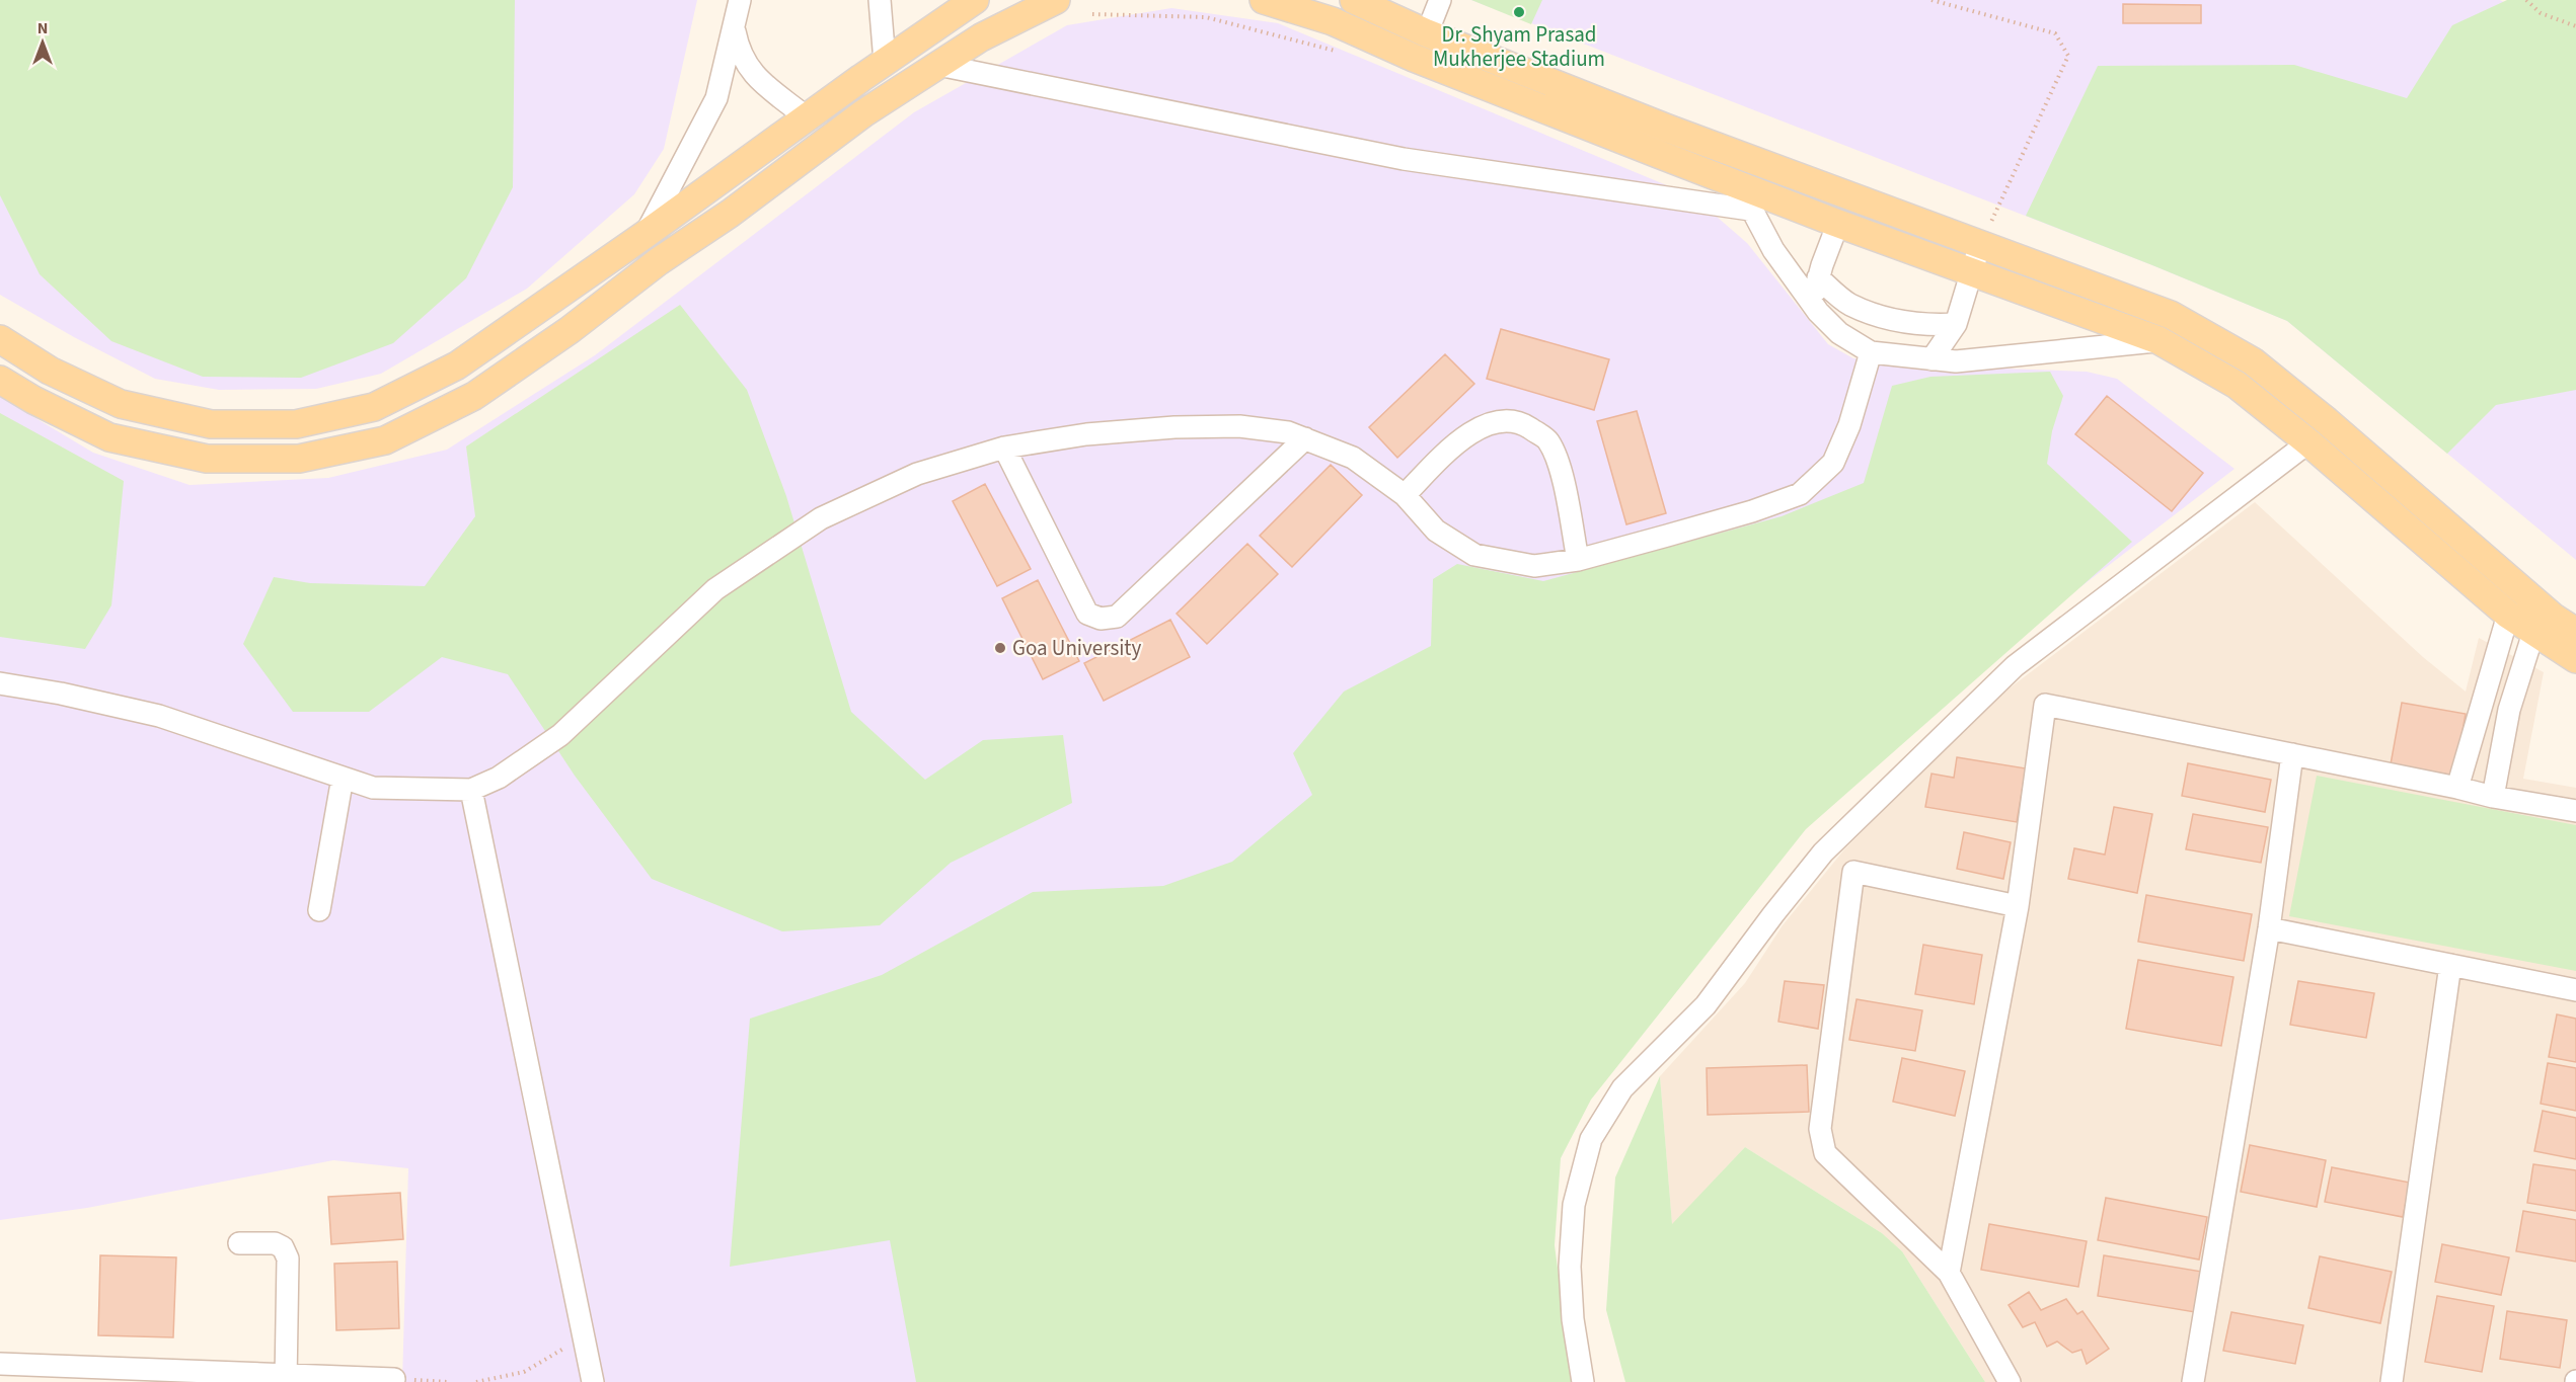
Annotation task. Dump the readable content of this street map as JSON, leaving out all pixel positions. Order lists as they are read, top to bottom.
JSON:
{
  "places": ["Dr. Shyam Prasad Mukherjee Stadium", "Goa University"],
  "north": "top"
}
